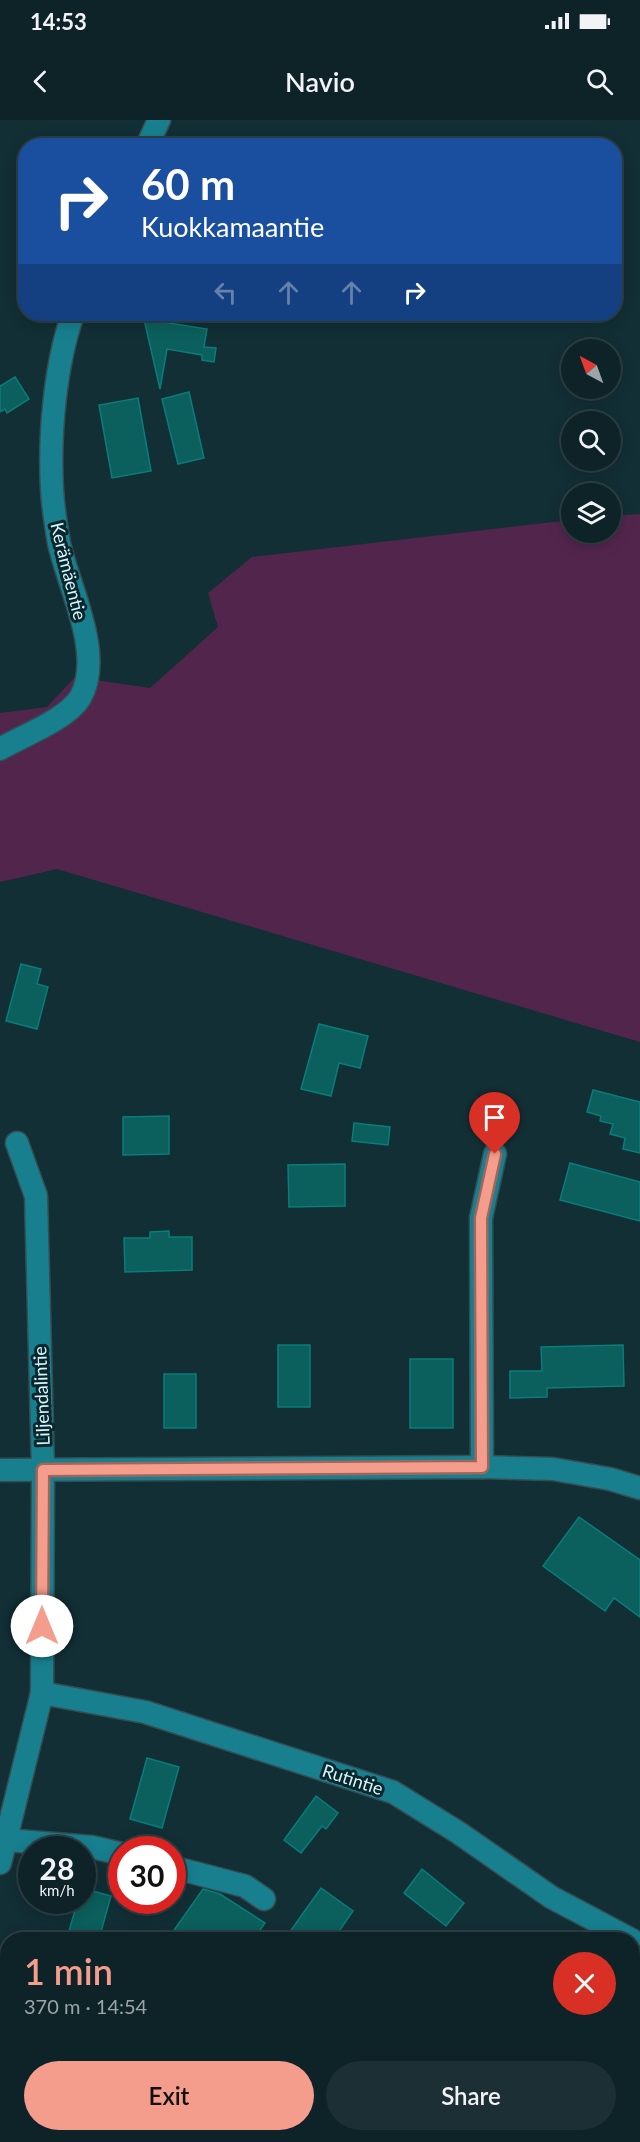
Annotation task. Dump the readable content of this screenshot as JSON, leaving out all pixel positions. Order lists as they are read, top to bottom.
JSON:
{
  "streets": {
    "street": ["Kerämäentie", "Liljendalintie", "Rutintie"]
  },
  "crossings": [
    ["Liljendalintie", "Rutintie"]
  ],
  "north": "top left",
  "page": {
    "status": "14:53",
    "header": "Navio",
    "turn": ["60 m", "Kuokkamaantie"],
    "speed": "28 km/h",
    "limit": "30",
    "heading": ["1 min", "370 m · 14:54"],
    "buttons": ["Exit", "Share"]
  }
}
